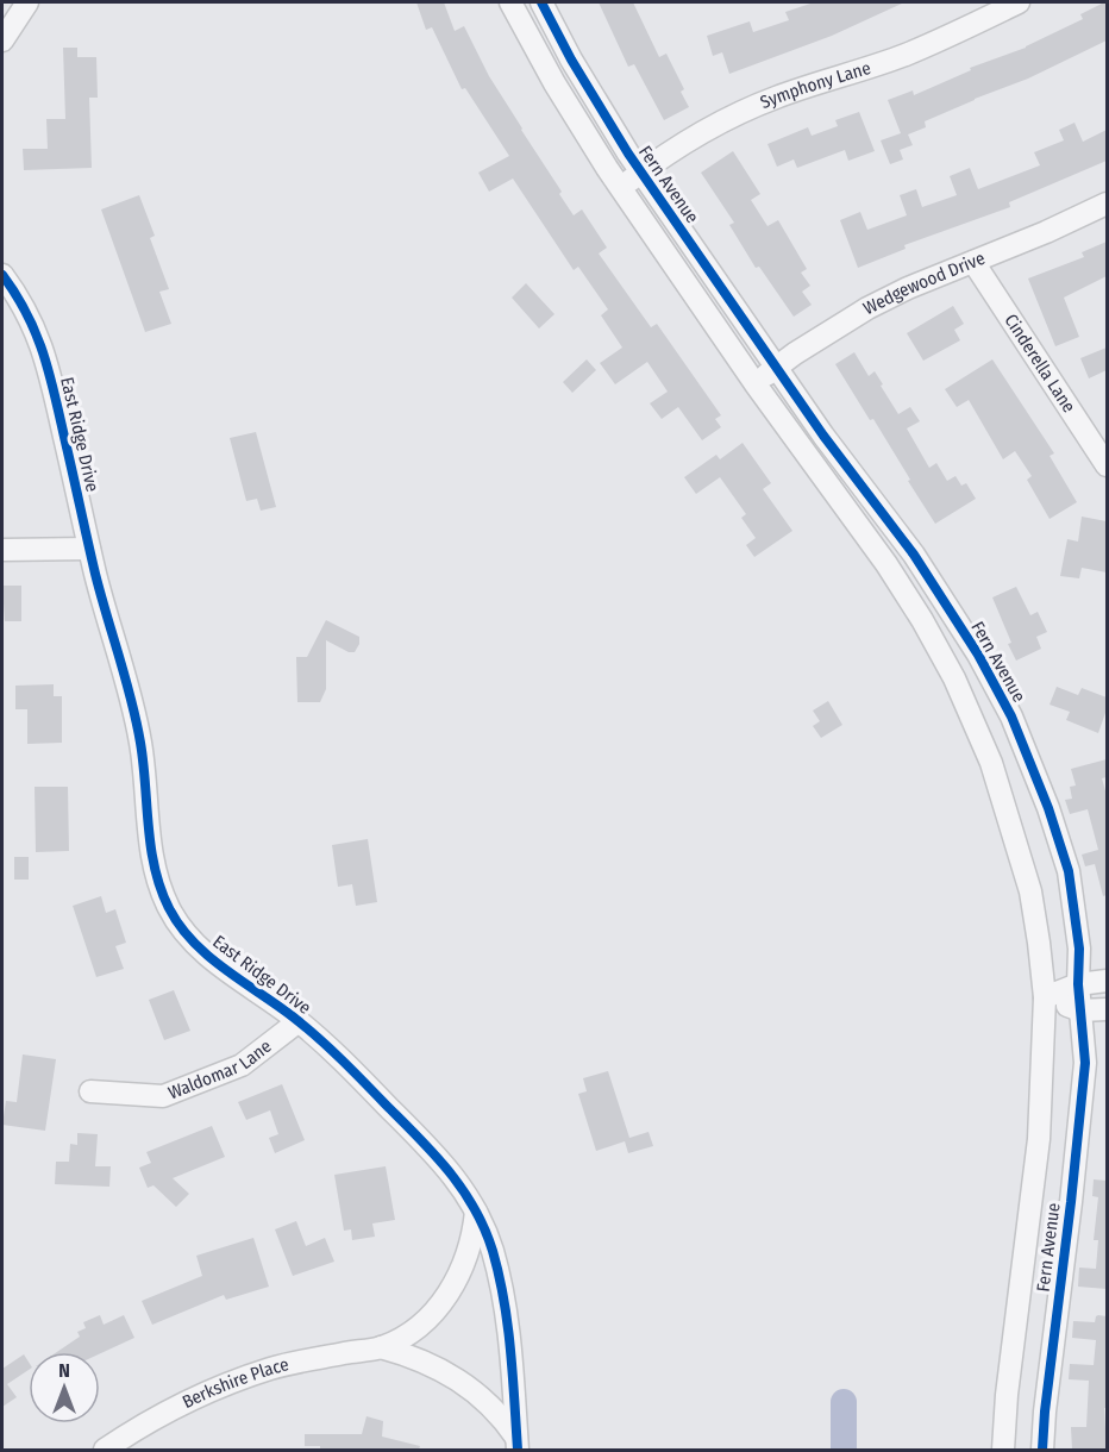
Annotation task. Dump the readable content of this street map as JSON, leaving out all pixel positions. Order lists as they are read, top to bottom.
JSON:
{
  "streets": {
    "street": [
      "Symphony Lane",
      "Fern Avenue",
      "Wedgewood Drive",
      "Cinderella Lane",
      "East Ridge Drive",
      "Waldomar Lane",
      "Berkshire Place"
    ]
  },
  "crossings": [
    ["Symphony Lane", "Fern Avenue"],
    ["Fern Avenue", "Wedgewood Drive"],
    ["Wedgewood Drive", "Cinderella Lane"],
    ["East Ridge Drive", "Waldomar Lane"],
    ["East Ridge Drive", "Berkshire Place"]
  ],
  "north": "top"
}
